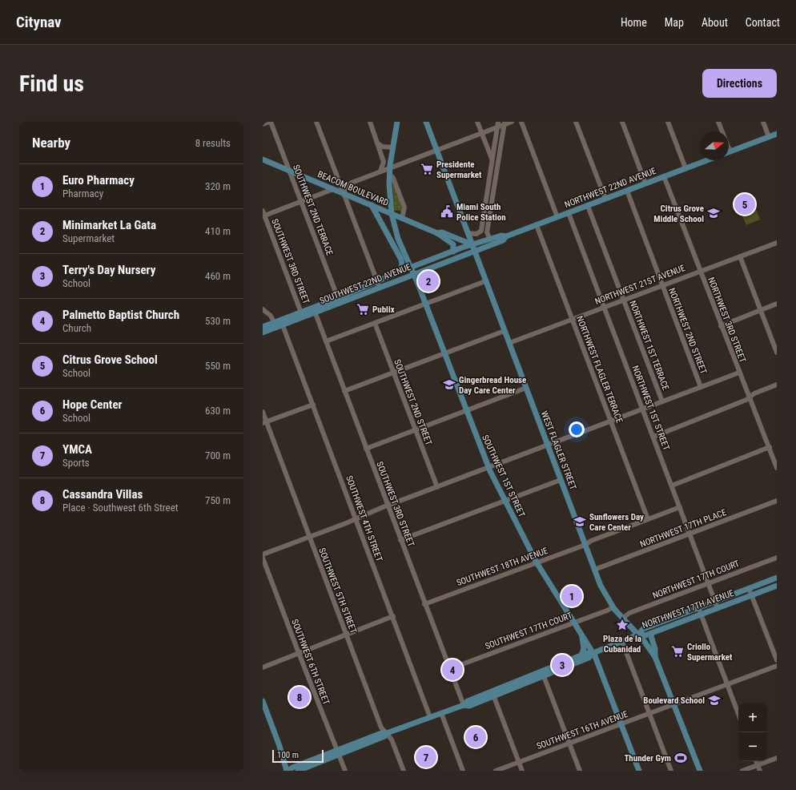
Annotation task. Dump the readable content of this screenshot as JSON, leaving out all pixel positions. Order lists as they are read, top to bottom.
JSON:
{
  "streets": {
    "main road": [
      "NORTHWEST 22ND AVENUE",
      "BEACOM BOULEVARD",
      "SOUTHWEST 22ND AVENUE",
      "WEST FLAGLER STREET",
      "SOUTHWEST 1ST STREET",
      "NORTHWEST 17TH AVENUE"
    ],
    "street": [
      "SOUTHWEST 2ND TERRACE",
      "SOUTHWEST 3RD STREET",
      "NORTHWEST 21ST AVENUE",
      "NORTHWEST 3RD STREET",
      "NORTHWEST 2ND STREET",
      "NORTHWEST 1ST TERRACE",
      "NORTHWEST FLAGLER TERRACE",
      "SOUTHWEST 2ND STREET",
      "NORTHWEST 1ST STREET",
      "SOUTHWEST 4TH STREET",
      "NORTHWEST 17TH PLACE",
      "SOUTHWEST 18TH AVENUE",
      "NORTHWEST 17TH COURT",
      "SOUTHWEST 5TH STREET",
      "SOUTHWEST 17TH COURT",
      "SOUTHWEST 6TH STREET",
      "SOUTHWEST 16TH AVENUE"
    ]
  },
  "crossings": [
    ["NORTHWEST 22ND AVENUE", "BEACOM BOULEVARD"],
    ["NORTHWEST 22ND AVENUE", "SOUTHWEST 22ND AVENUE"],
    ["NORTHWEST 22ND AVENUE", "NORTHWEST 3RD STREET"],
    ["NORTHWEST 22ND AVENUE", "NORTHWEST 2ND STREET"],
    ["NORTHWEST 22ND AVENUE", "NORTHWEST 1ST TERRACE"],
    ["NORTHWEST 22ND AVENUE", "NORTHWEST FLAGLER TERRACE"],
    ["NORTHWEST 22ND AVENUE", "NORTHWEST 1ST STREET"],
    ["NORTHWEST 22ND AVENUE", "WEST FLAGLER STREET"],
    ["BEACOM BOULEVARD", "SOUTHWEST 2ND TERRACE"],
    ["BEACOM BOULEVARD", "SOUTHWEST 22ND AVENUE"],
    ["BEACOM BOULEVARD", "WEST FLAGLER STREET"],
    ["BEACOM BOULEVARD", "SOUTHWEST 1ST STREET"],
    ["SOUTHWEST 2ND TERRACE", "SOUTHWEST 22ND AVENUE"],
    ["SOUTHWEST 3RD STREET", "SOUTHWEST 22ND AVENUE"],
    ["SOUTHWEST 3RD STREET", "SOUTHWEST 18TH AVENUE"],
    ["SOUTHWEST 3RD STREET", "SOUTHWEST 17TH COURT"],
    ["SOUTHWEST 22ND AVENUE", "WEST FLAGLER STREET"],
    ["SOUTHWEST 22ND AVENUE", "SOUTHWEST 1ST STREET"],
    ["SOUTHWEST 22ND AVENUE", "SOUTHWEST 4TH STREET"],
    ["NORTHWEST 21ST AVENUE", "NORTHWEST 3RD STREET"],
    ["NORTHWEST 21ST AVENUE", "NORTHWEST 2ND STREET"],
    ["NORTHWEST 21ST AVENUE", "NORTHWEST 1ST TERRACE"],
    ["NORTHWEST 21ST AVENUE", "NORTHWEST FLAGLER TERRACE"],
    ["NORTHWEST 21ST AVENUE", "NORTHWEST 1ST STREET"],
    ["NORTHWEST 21ST AVENUE", "WEST FLAGLER STREET"],
    ["NORTHWEST FLAGLER TERRACE", "SOUTHWEST 18TH AVENUE"],
    ["NORTHWEST 1ST STREET", "NORTHWEST 17TH PLACE"],
    ["NORTHWEST 1ST STREET", "SOUTHWEST 18TH AVENUE"],
    ["NORTHWEST 1ST STREET", "NORTHWEST 17TH COURT"],
    ["NORTHWEST 1ST STREET", "NORTHWEST 17TH AVENUE"],
    ["WEST FLAGLER STREET", "NORTHWEST 17TH PLACE"],
    ["WEST FLAGLER STREET", "SOUTHWEST 18TH AVENUE"],
    ["WEST FLAGLER STREET", "NORTHWEST 17TH COURT"],
    ["WEST FLAGLER STREET", "NORTHWEST 17TH AVENUE"],
    ["WEST FLAGLER STREET", "SOUTHWEST 17TH COURT"],
    ["WEST FLAGLER STREET", "SOUTHWEST 16TH AVENUE"],
    ["SOUTHWEST 1ST STREET", "SOUTHWEST 18TH AVENUE"],
    ["SOUTHWEST 1ST STREET", "SOUTHWEST 17TH COURT"],
    ["SOUTHWEST 1ST STREET", "SOUTHWEST 16TH AVENUE"]
  ],
  "places": {
    "supermarket": ["Presidente Supermarket", "Publix", "Criollo Supermarket"],
    "public building": ["Miami South Police Station"],
    "school or university": [
      "Citrus Grove Middle School",
      "Gingerbread House Day Care Center",
      "Sunflowers Day Care Center",
      "Boulevard School"
    ],
    "place": ["Plaza de la Cubanidad"],
    "sports": ["Thunder Gym"]
  },
  "scale_bar": "100 m",
  "north": "right",
  "page": {
    "header": "Citynav",
    "nav": [
      "Home",
      "Map",
      "About",
      "Contact"
    ],
    "buttons": "Directions",
    "title": "Find us",
    "heading": ["Nearby", "8 results"],
    "list": [
      {
        "mark": "1",
        "name": "Euro Pharmacy",
        "note": "Pharmacy",
        "value": "320 m"
      },
      {
        "mark": "2",
        "name": "Minimarket La Gata",
        "note": "Supermarket",
        "value": "410 m"
      },
      {
        "mark": "3",
        "name": "Terry's Day Nursery",
        "note": "School",
        "value": "460 m"
      },
      {
        "mark": "4",
        "name": "Palmetto Baptist Church",
        "note": "Church",
        "value": "530 m"
      },
      {
        "mark": "5",
        "name": "Citrus Grove School",
        "note": "School",
        "value": "550 m"
      },
      {
        "mark": "6",
        "name": "Hope Center",
        "note": "School",
        "value": "630 m"
      },
      {
        "mark": "7",
        "name": "YMCA",
        "note": "Sports",
        "value": "700 m"
      },
      {
        "mark": "8",
        "name": "Cassandra Villas",
        "note": "Place · Southwest 6th Street",
        "value": "750 m"
      }
    ],
    "pins": [
      "5",
      "2",
      "1",
      "3",
      "4",
      "8",
      "6",
      "7"
    ],
    "map_buttons": ["+", "−"],
    "scale": "100 m"
  }
}
